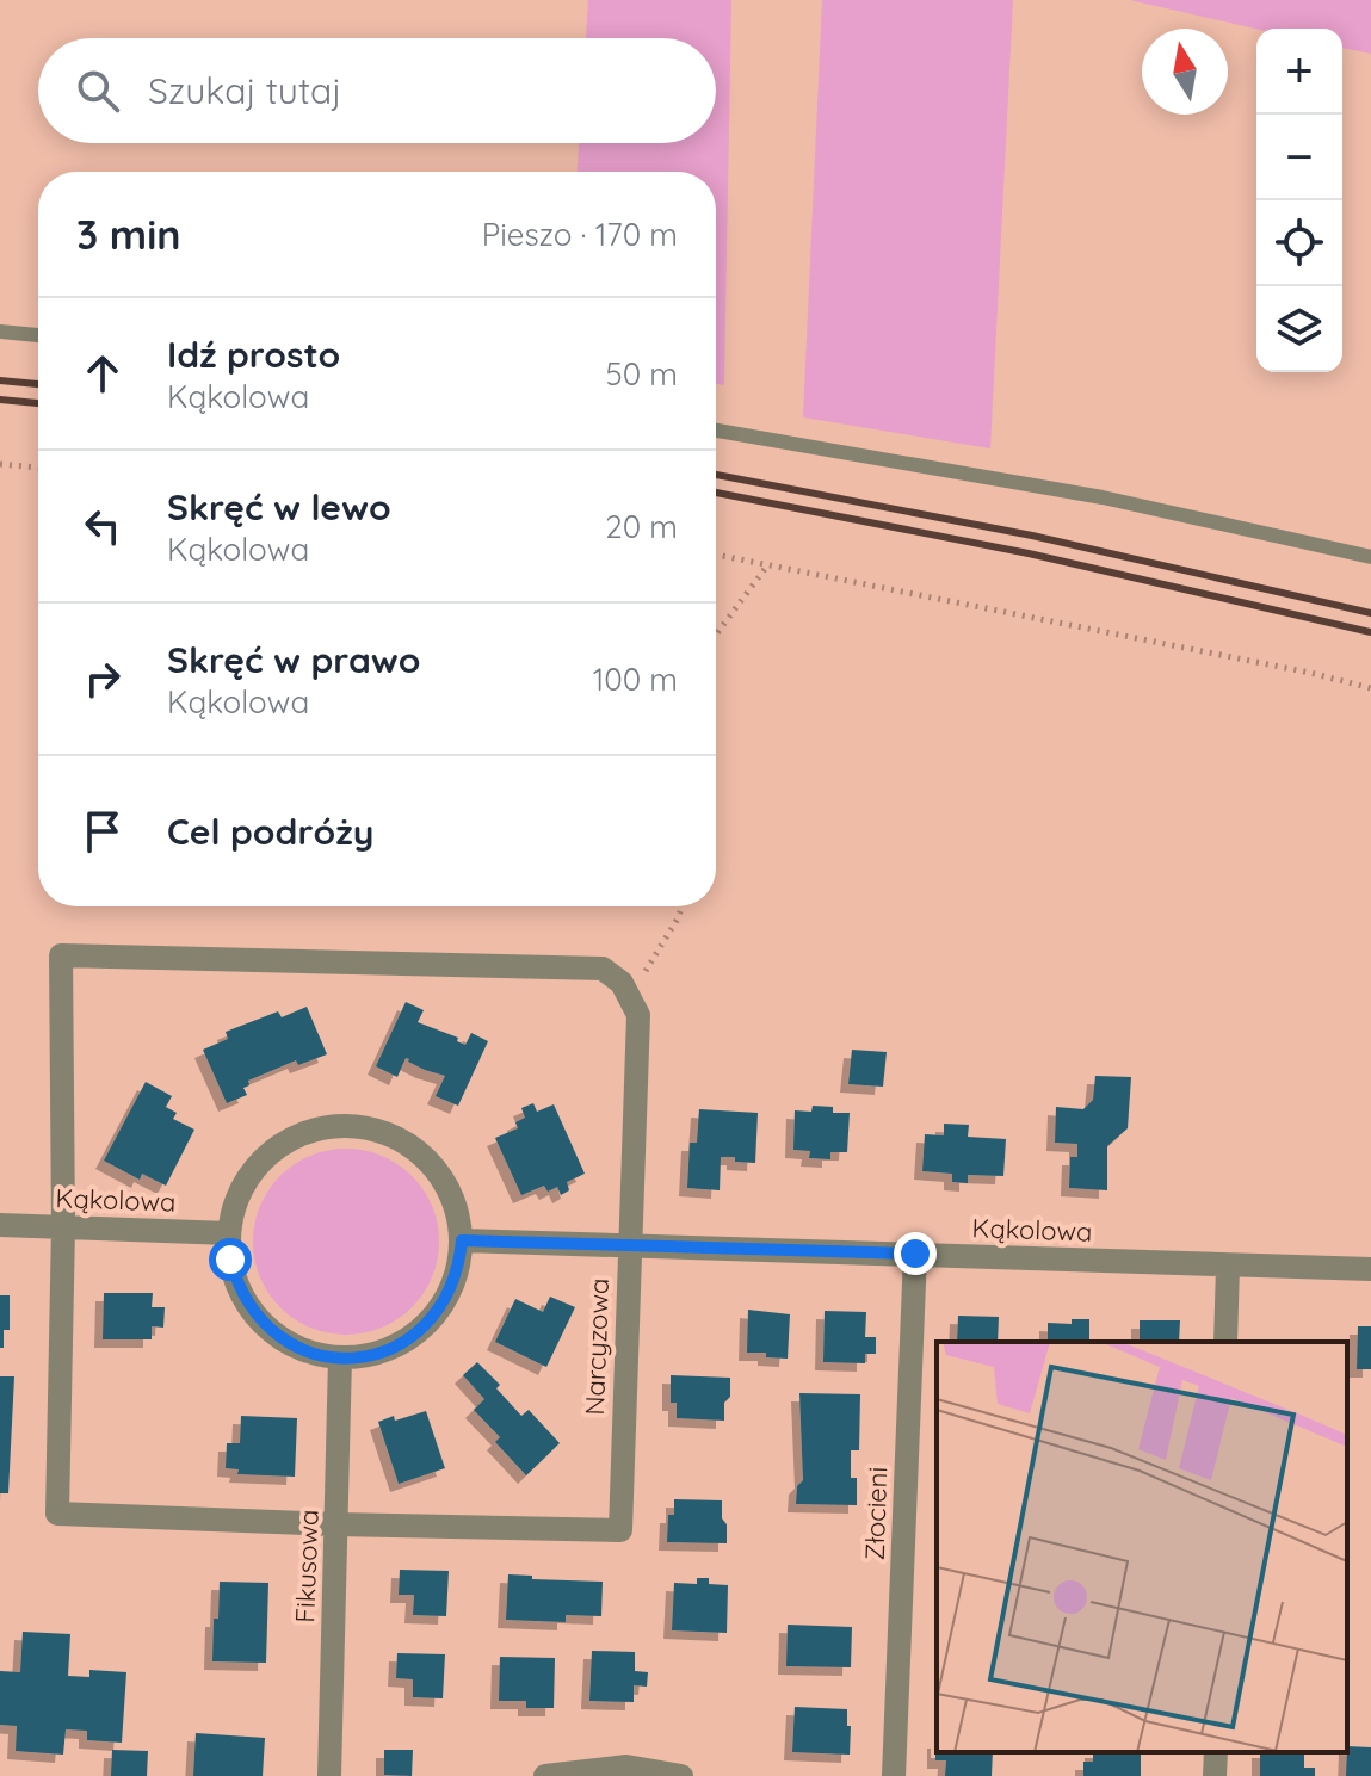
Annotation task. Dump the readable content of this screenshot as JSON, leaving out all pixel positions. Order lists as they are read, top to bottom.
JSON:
{
  "streets": {
    "street": [
      "Kąkolowa",
      "Narcyzowa",
      "Złocieni",
      "Fikusowa"
    ]
  },
  "crossings": [
    ["Kąkolowa", "Narcyzowa"],
    ["Kąkolowa", "Złocieni"],
    ["Kąkolowa", "Fikusowa"],
    ["Narcyzowa", "Fikusowa"]
  ],
  "north": "top",
  "page": {
    "map_buttons": ["+", "−"],
    "search": "Szukaj tutaj",
    "heading": ["3 min", "Pieszo · 170 m"],
    "list": [
      ["Idź prosto", "Kąkolowa", "50 m"],
      ["Skręć w lewo", "Kąkolowa", "20 m"],
      ["Skręć w prawo", "Kąkolowa", "100 m"],
      "Cel podróży"
    ]
  }
}
